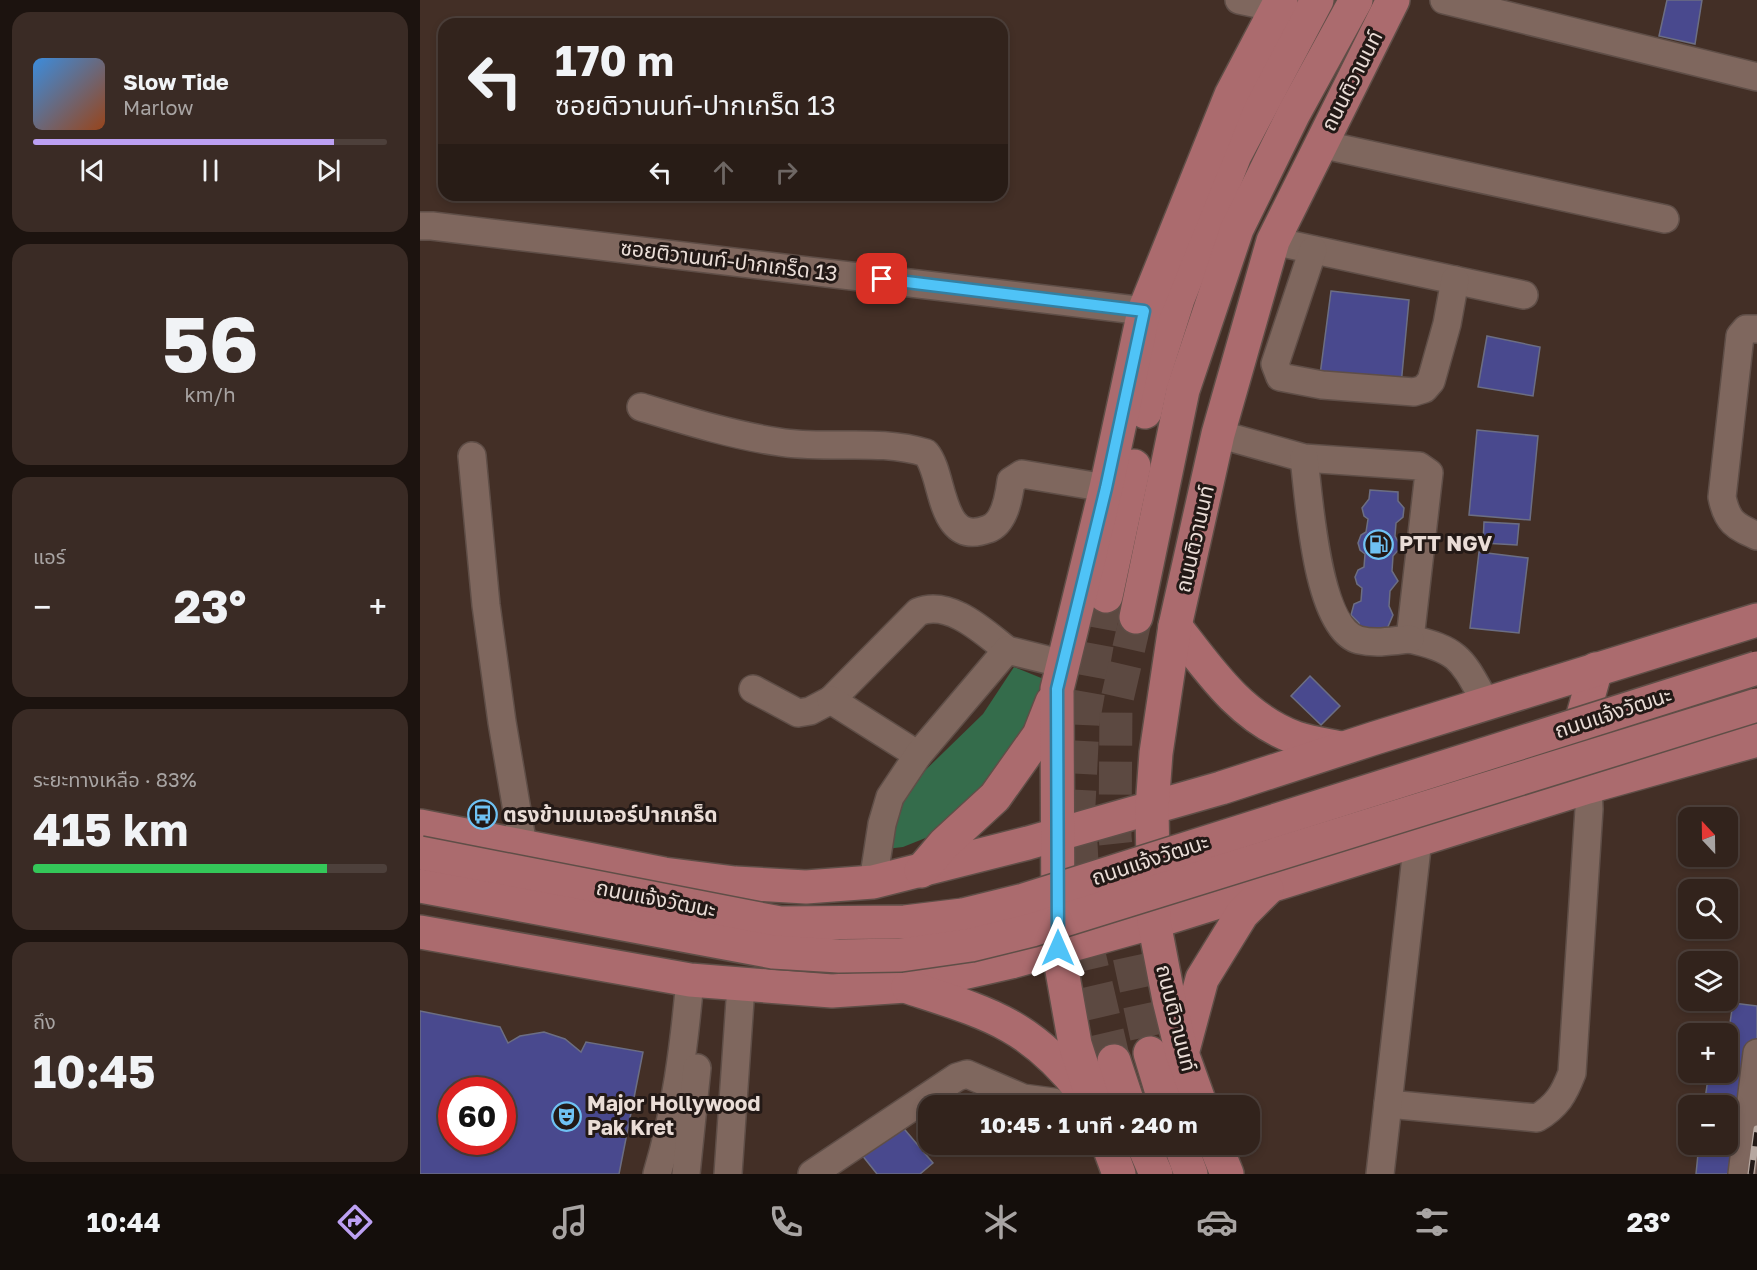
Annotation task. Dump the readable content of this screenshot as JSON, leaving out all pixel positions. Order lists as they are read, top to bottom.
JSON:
{
  "streets": {
    "main road": ["ถนนติวานนท์", "ถนนแจ้งวัฒนะ"],
    "street": ["ซอยติวานนท์-ปากเกร็ด 13"]
  },
  "crossings": [
    ["ถนนติวานนท์", "ถนนแจ้งวัฒนะ"]
  ],
  "places": {
    "fuel station": ["PTT NGV"],
    "bus stop": ["ตรงข้ามเมเจอร์ปากเกร็ด"],
    "theatre": ["Major Hollywood Pak Kret"]
  },
  "north": "top",
  "page": {
    "turn": ["170 m", "ซอยติวานนท์-ปากเกร็ด 13"],
    "song": ["Slow Tide", "Marlow"],
    "tile": [
      ["56", "km/h"],
      "แอร์",
      ["ระยะทางเหลือ · 83%", "415 km"],
      ["ถึง", "10:45"]
    ],
    "heat": ["−", "23°", "+"],
    "map_buttons": ["+", "−"],
    "limit": "60",
    "trip": "10:45 · 1 นาที · 240 m",
    "tabs": ["10:44", "23°"]
  }
}
